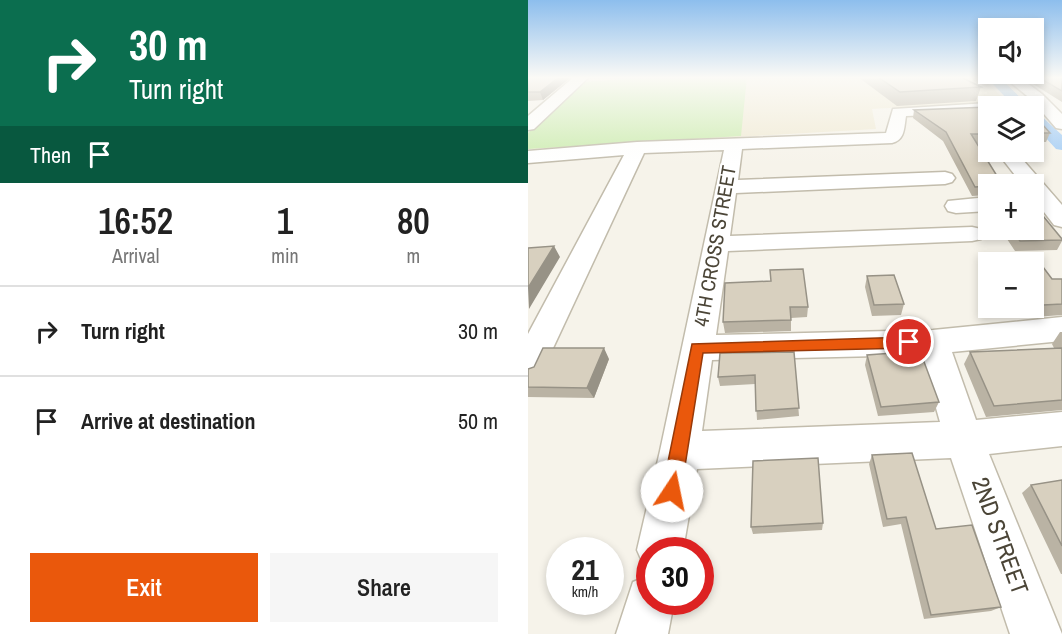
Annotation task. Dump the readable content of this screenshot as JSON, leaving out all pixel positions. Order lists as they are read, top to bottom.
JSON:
{
  "streets": {
    "street": ["4TH CROSS STREET", "2ND STREET"]
  },
  "page": {
    "turn": ["30 m", "Turn right"],
    "map_buttons": ["+", "−"],
    "then": "Then",
    "eta": [
      "16:52",
      "Arrival",
      "1",
      "min",
      "80",
      "m"
    ],
    "list": [
      {
        "name": "Turn right",
        "value": "30 m"
      },
      {
        "name": "Arrive at destination",
        "value": "50 m"
      }
    ],
    "speed": "21 km/h",
    "limit": "30",
    "buttons": ["Exit", "Share"]
  }
}
